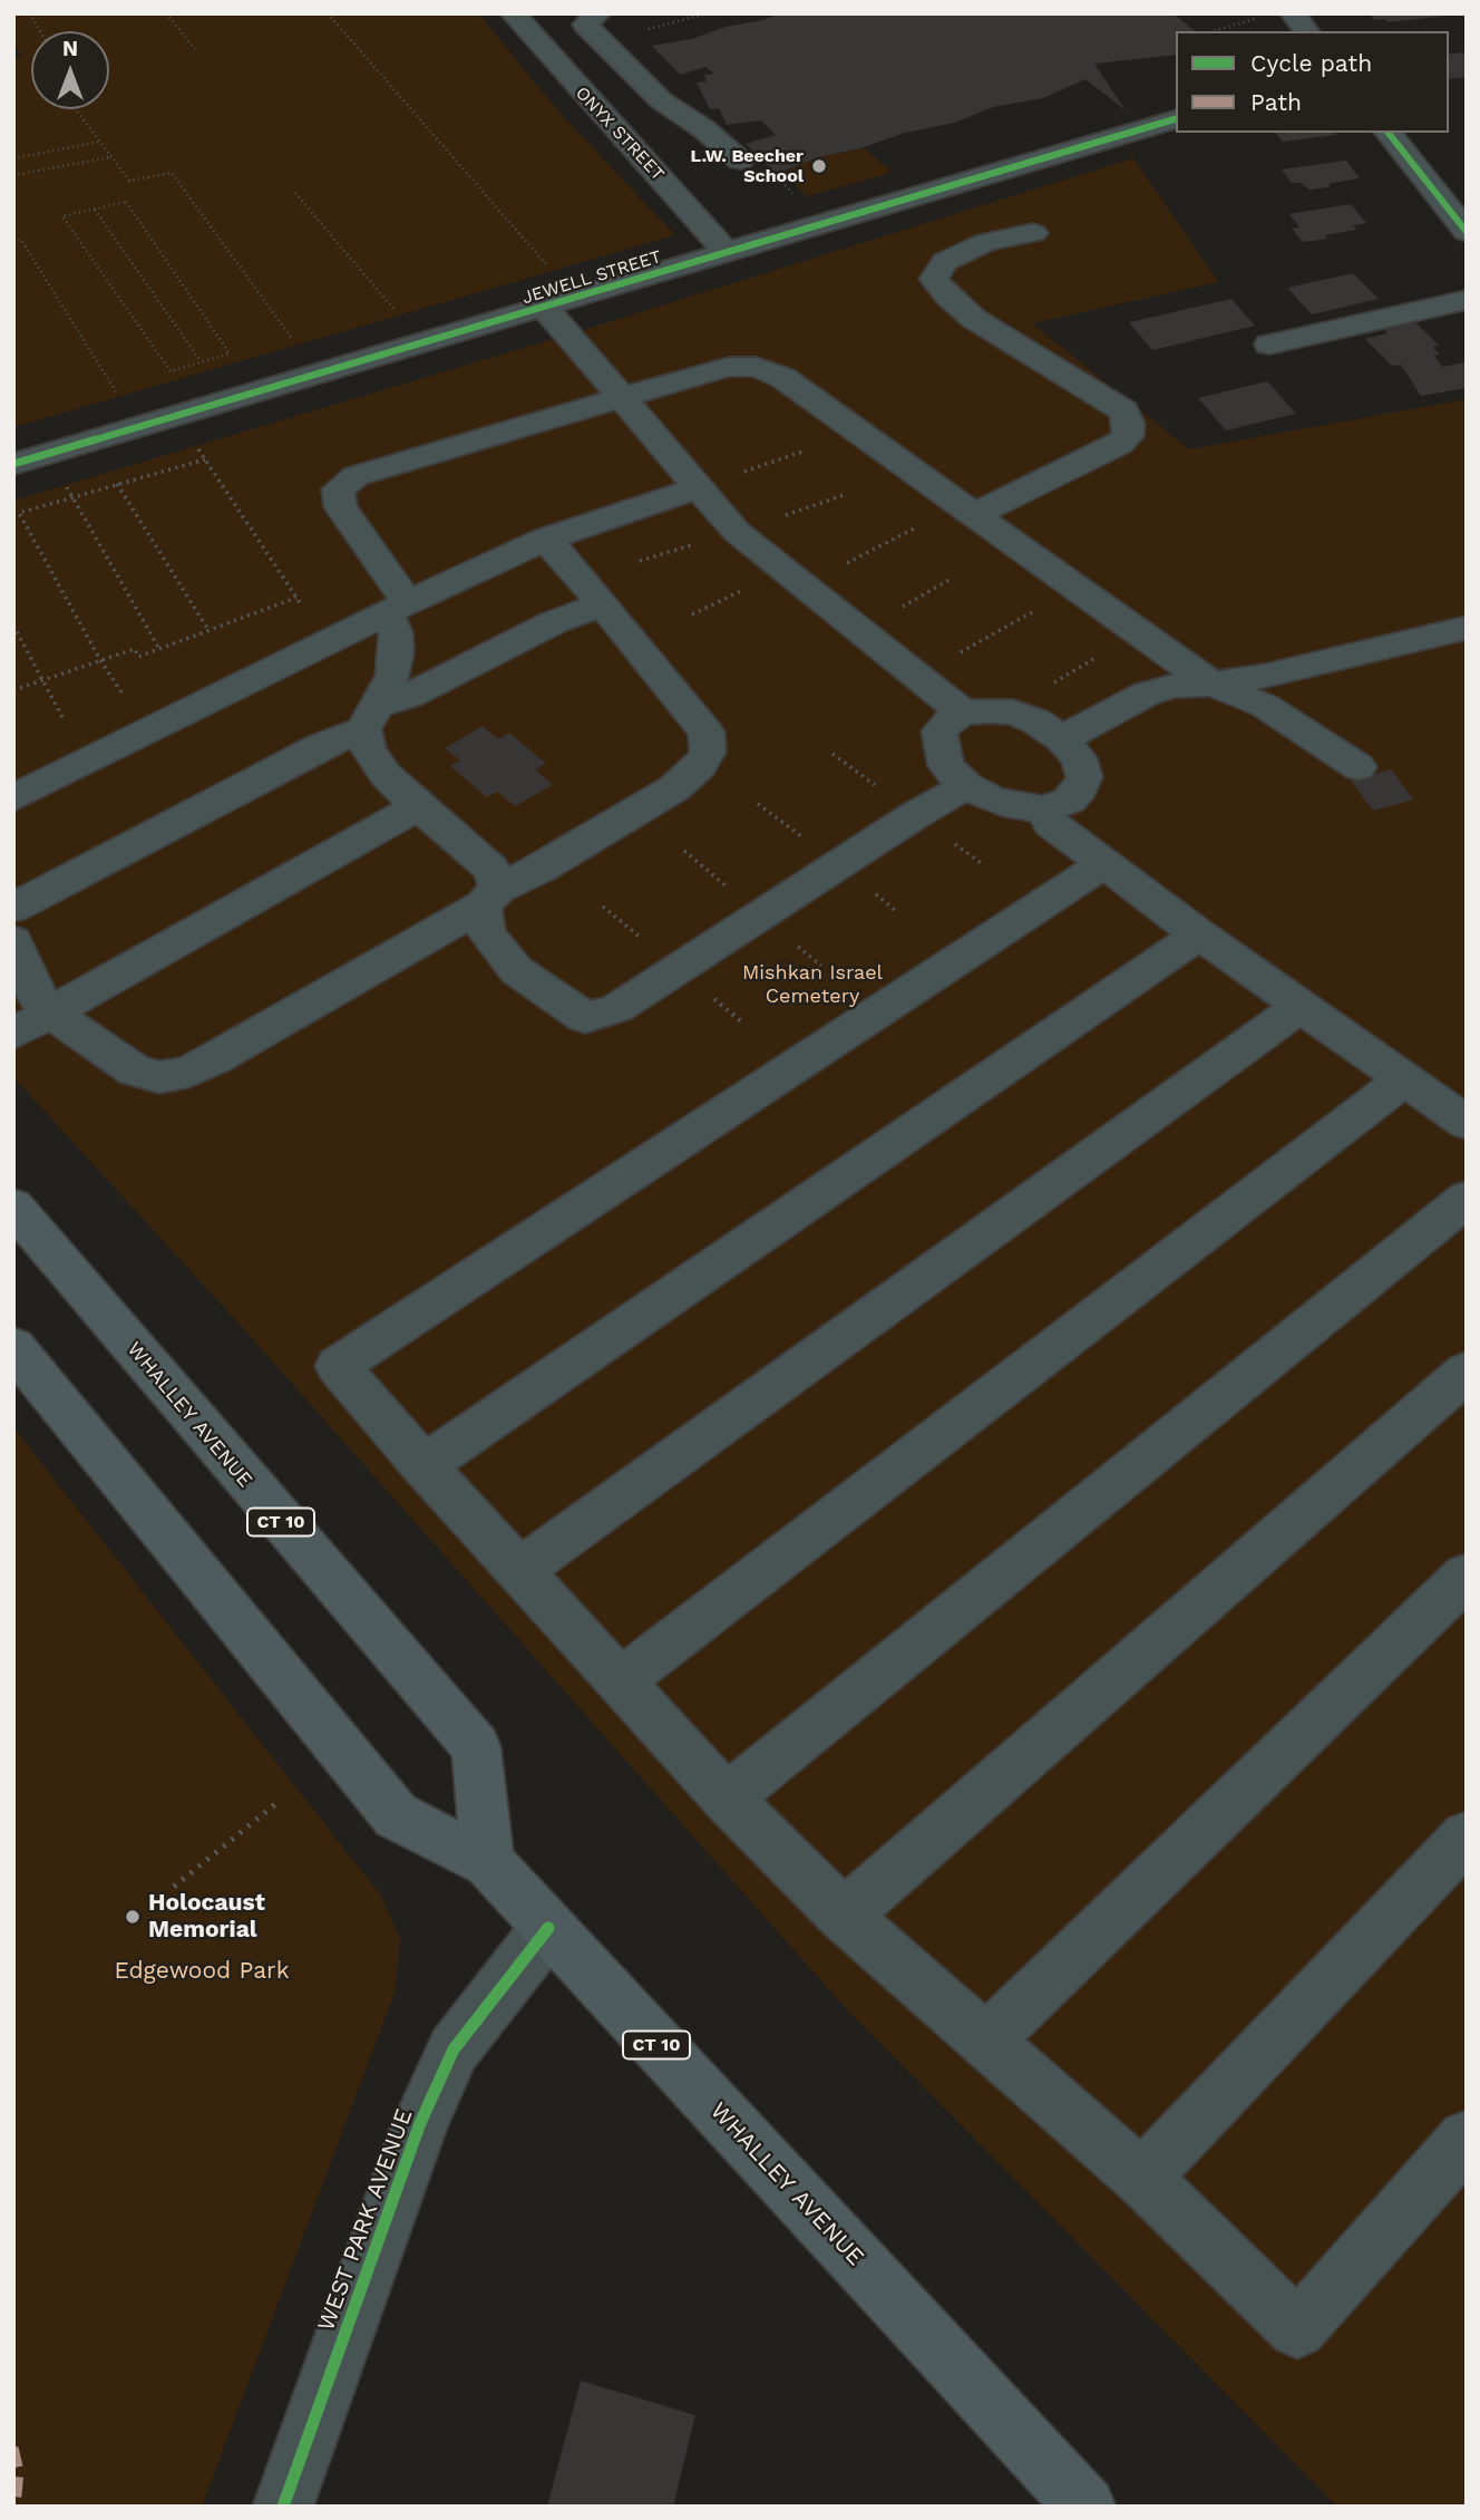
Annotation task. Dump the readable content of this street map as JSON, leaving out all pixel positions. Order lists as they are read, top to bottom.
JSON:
{
  "streets": {
    "main road": ["WHALLEY AVENUE", "CT 10"],
    "street": ["ONYX STREET", "JEWELL STREET", "WEST PARK AVENUE"]
  },
  "crossings": [
    ["ONYX STREET", "JEWELL STREET"],
    ["WHALLEY AVENUE", "WEST PARK AVENUE"]
  ],
  "parks": ["Mishkan Israel Cemetery", "Edgewood Park"],
  "places": ["L.W. Beecher School", "Holocaust Memorial"],
  "legend": ["Cycle path", "Path"],
  "north": "top"
}
